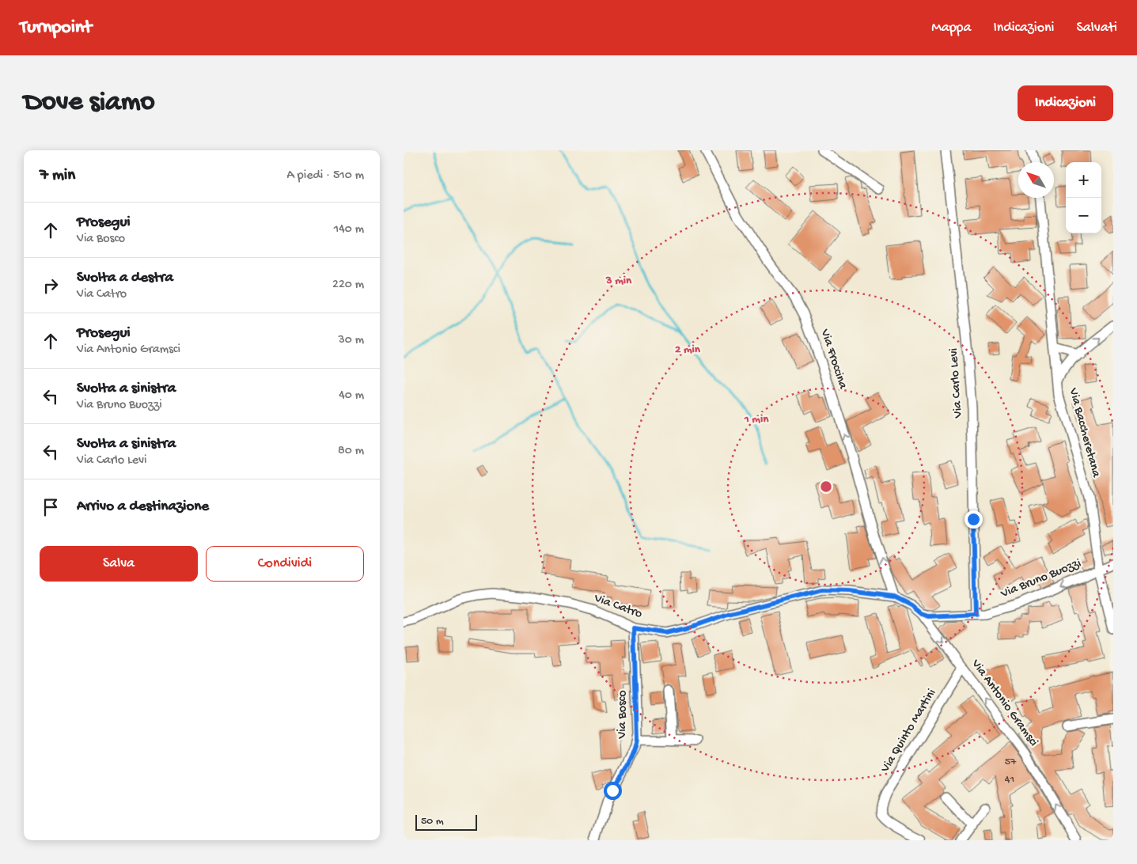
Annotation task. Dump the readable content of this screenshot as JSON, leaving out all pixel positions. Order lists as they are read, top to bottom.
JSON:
{
  "streets": {
    "street": [
      "Via Froccina",
      "Via Carlo Levi",
      "Via Baccheretana",
      "Via Bruno Buozzi",
      "Via Catro",
      "Via Antonio Gramsci",
      "Via Bosco",
      "Via Quinto Martini"
    ]
  },
  "crossings": [
    ["Via Froccina", "Via Catro"],
    ["Via Froccina", "Via Antonio Gramsci"],
    ["Via Carlo Levi", "Via Bruno Buozzi"],
    ["Via Baccheretana", "Via Bruno Buozzi"],
    ["Via Bruno Buozzi", "Via Antonio Gramsci"],
    ["Via Catro", "Via Antonio Gramsci"],
    ["Via Catro", "Via Bosco"],
    ["Via Antonio Gramsci", "Via Quinto Martini"]
  ],
  "one_way": ["Via Froccina", "Via Bruno Buozzi"],
  "house_numbers": ["57", "41"],
  "scale_bar": "50 m",
  "north": "top left",
  "page": {
    "header": "Turnpoint",
    "nav": ["Mappa", "Indicazioni", "Salvati"],
    "buttons": [
      "Indicazioni",
      ["Salva", "Condividi"]
    ],
    "title": "Dove siamo",
    "heading": ["7 min", "A piedi · 510 m"],
    "map_buttons": ["+", "−"],
    "list": [
      ["Prosegui", "Via Bosco", "140 m"],
      ["Svolta a destra", "Via Catro", "220 m"],
      ["Prosegui", "Via Antonio Gramsci", "30 m"],
      ["Svolta a sinistra", "Via Bruno Buozzi", "40 m"],
      ["Svolta a sinistra", "Via Carlo Levi", "80 m"],
      "Arrivo a destinazione"
    ],
    "scale": "50 m"
  },
  "rings": ["3 min", "2 min", "1 min"]
}
